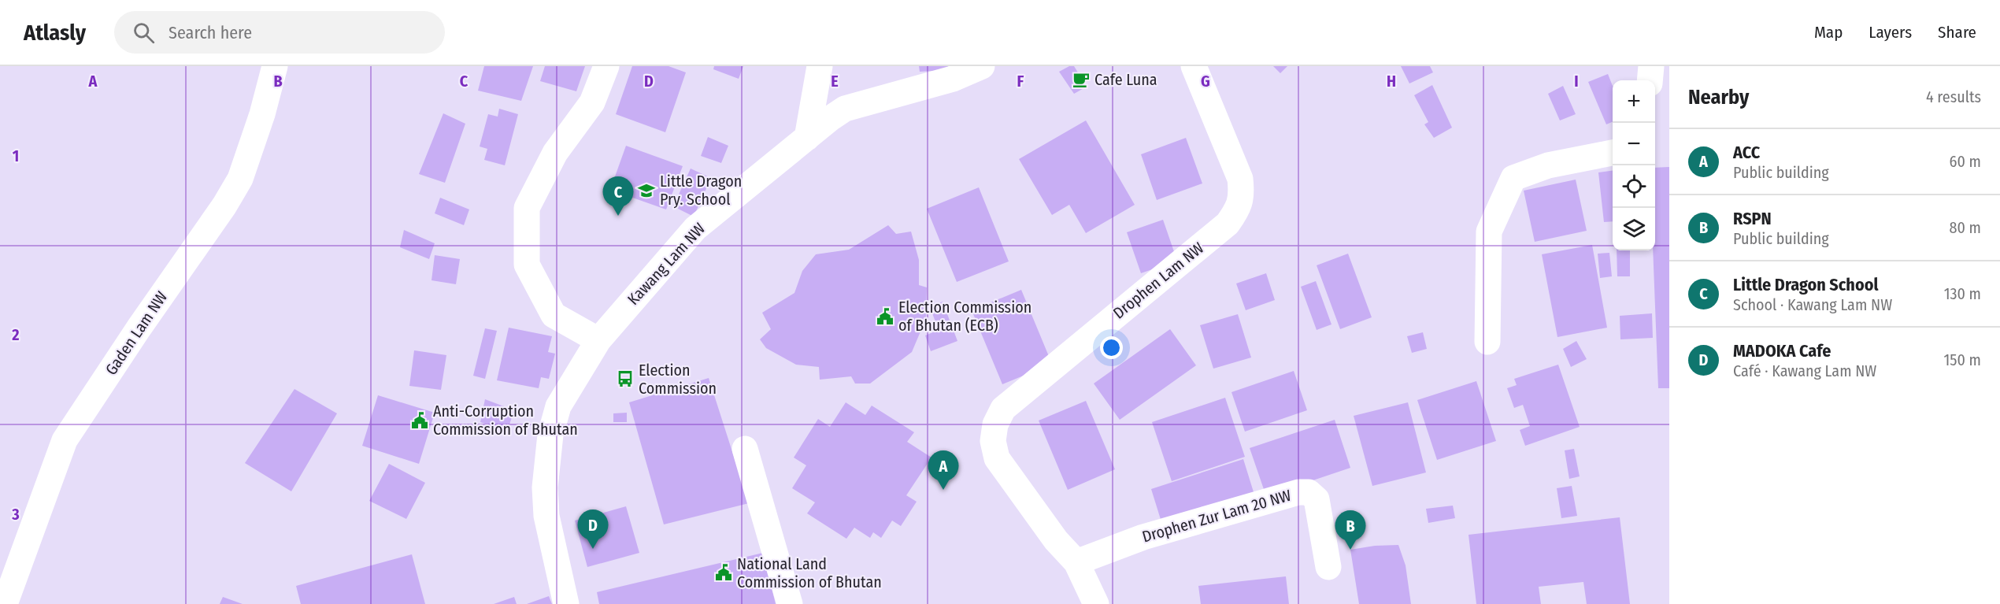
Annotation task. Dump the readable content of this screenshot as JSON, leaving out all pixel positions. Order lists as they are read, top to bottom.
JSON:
{
  "streets": {
    "street": [
      "Kawang Lam NW",
      "Drophen Lam NW",
      "Gaden Lam NW",
      "Drophen Zur Lam 20 NW"
    ]
  },
  "crossings": [
    ["Drophen Lam NW", "Drophen Zur Lam 20 NW"]
  ],
  "places": {
    "cafe": ["Cafe Luna"],
    "school or university": ["Little Dragon Pry. School"],
    "public building": ["Election Commission of Bhutan (ECB)", "Anti-Corruption Commission of Bhutan", "National Land Commission of Bhutan"],
    "bus stop": ["Election Commission"]
  },
  "page": {
    "header": "Atlasly",
    "search": "Search here",
    "nav": ["Map", "Layers", "Share"],
    "heading": ["Nearby", "4 results"],
    "map_buttons": ["+", "−"],
    "list": [
      {
        "mark": "A",
        "name": "ACC",
        "note": "Public building",
        "value": "60 m"
      },
      {
        "mark": "B",
        "name": "RSPN",
        "note": "Public building",
        "value": "80 m"
      },
      {
        "mark": "C",
        "name": "Little Dragon School",
        "note": "School · Kawang Lam NW",
        "value": "130 m"
      },
      {
        "mark": "D",
        "name": "MADOKA Cafe",
        "note": "Café · Kawang Lam NW",
        "value": "150 m"
      }
    ],
    "pins": [
      "C",
      "A",
      "D",
      "B"
    ]
  },
  "grid": {
    "columns": [
      "A",
      "B",
      "C",
      "D",
      "E",
      "F",
      "G",
      "H",
      "I"
    ],
    "rows": ["1", "2", "3"]
  }
}
